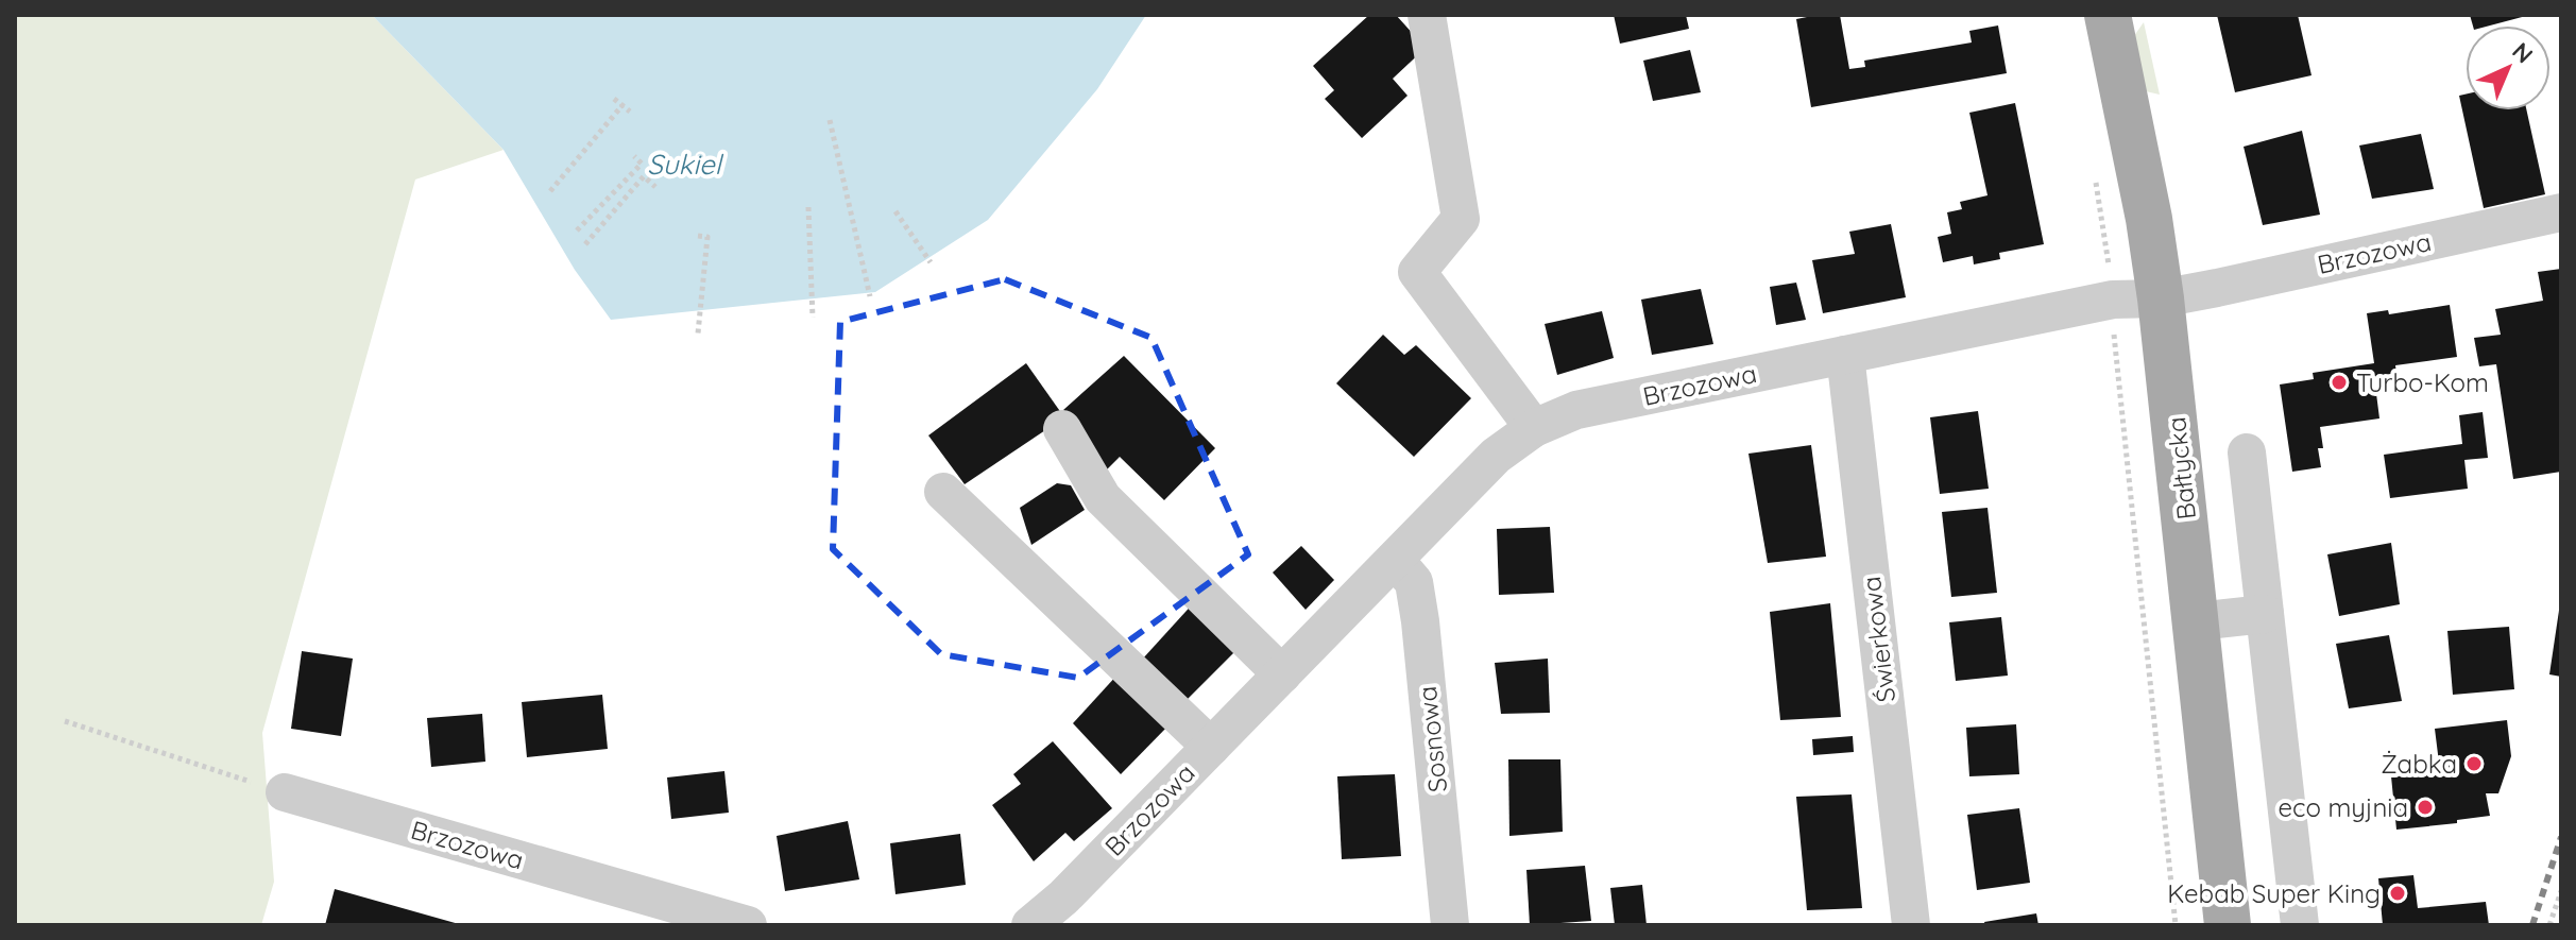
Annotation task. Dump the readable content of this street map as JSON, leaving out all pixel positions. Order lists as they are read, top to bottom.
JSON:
{
  "streets": {
    "main road": ["Bałtycka"],
    "street": ["Brzozowa", "Świerkowa", "Sosnowa"]
  },
  "crossings": [
    ["Brzozowa", "Bałtycka"],
    ["Brzozowa", "Świerkowa"],
    ["Brzozowa", "Sosnowa"]
  ],
  "water": ["Sukiel"],
  "places": [
    "Turbo-Kom",
    "Żabka",
    "eco myjnia",
    "Kebab Super King"
  ],
  "north": "top right"
}
